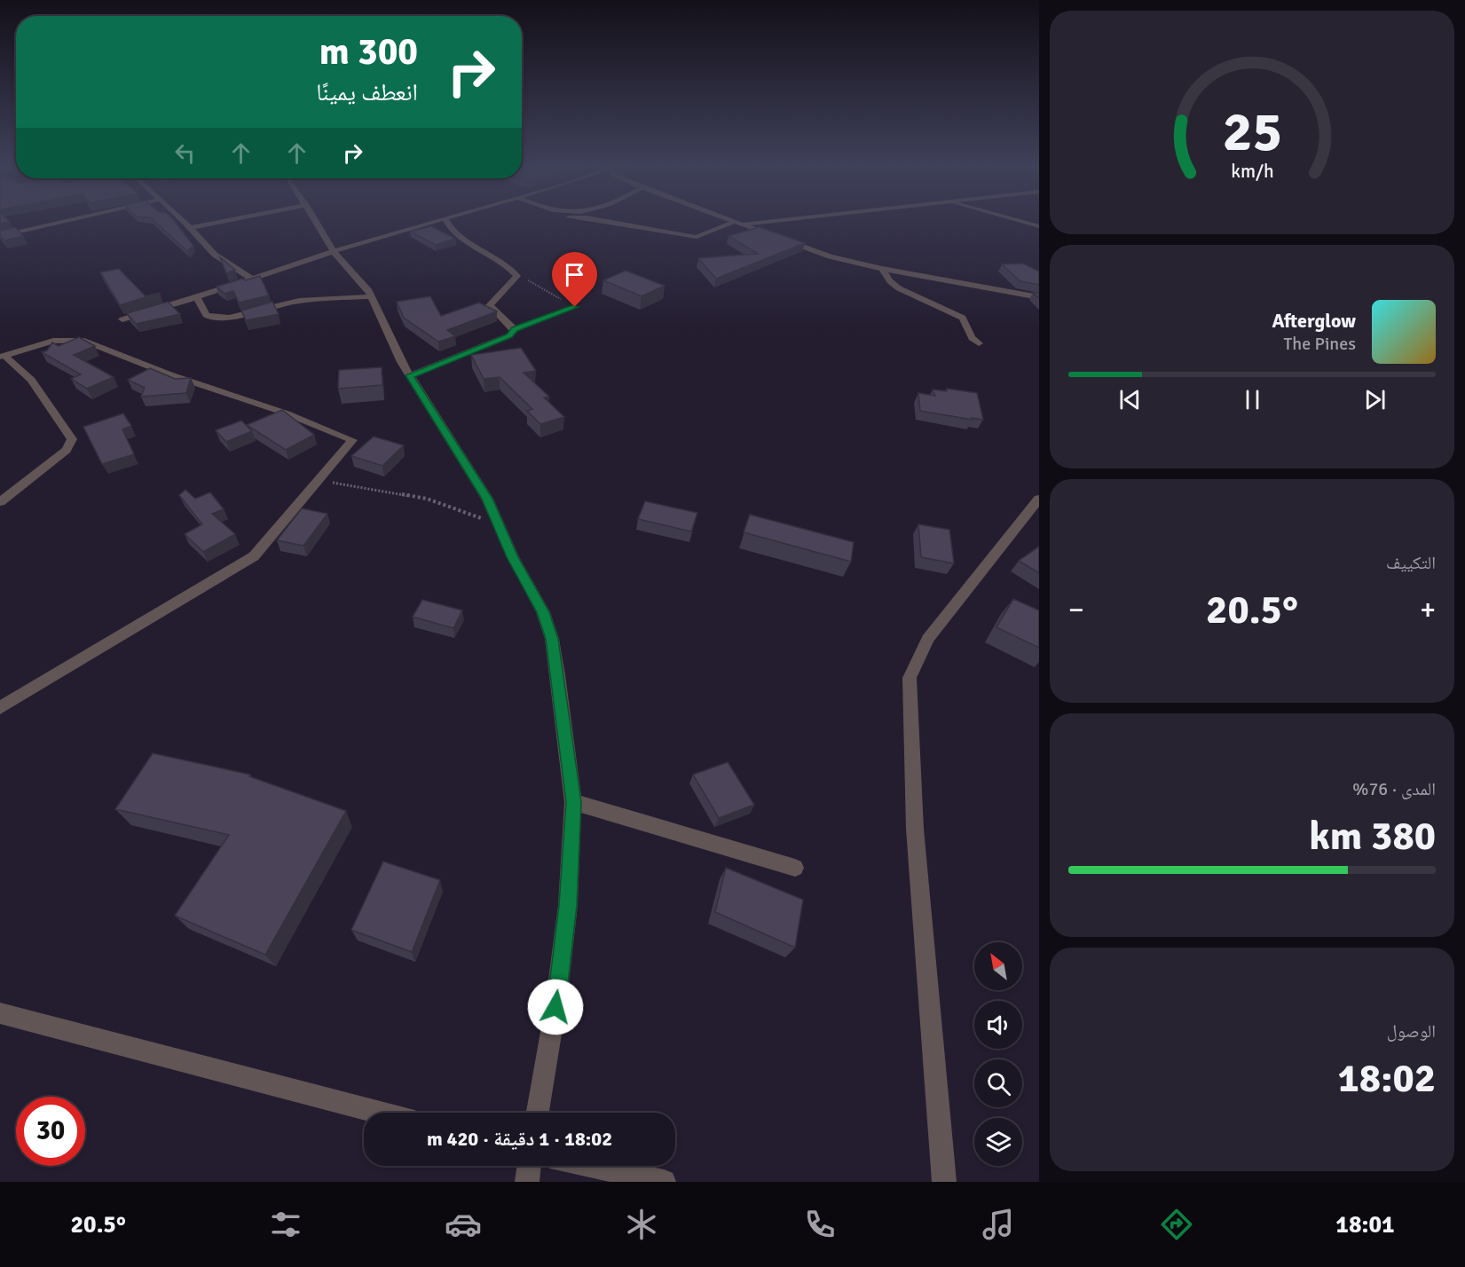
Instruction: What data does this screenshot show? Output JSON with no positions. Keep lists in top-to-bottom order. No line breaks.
{"north":"top left","page":{"turn":["300 m","انعطف يمينًا"],"song":["Afterglow","The Pines"],"tile":["التكييف",["المدى · 76%","380 km"],["الوصول","18:02"]],"heat":["−","20.5°","+"],"limit":"30","trip":"18:02 · 1 دقيقة · 420 m","tabs":["18:01","20.5°"],"gauge":["25","km/h"]}}
